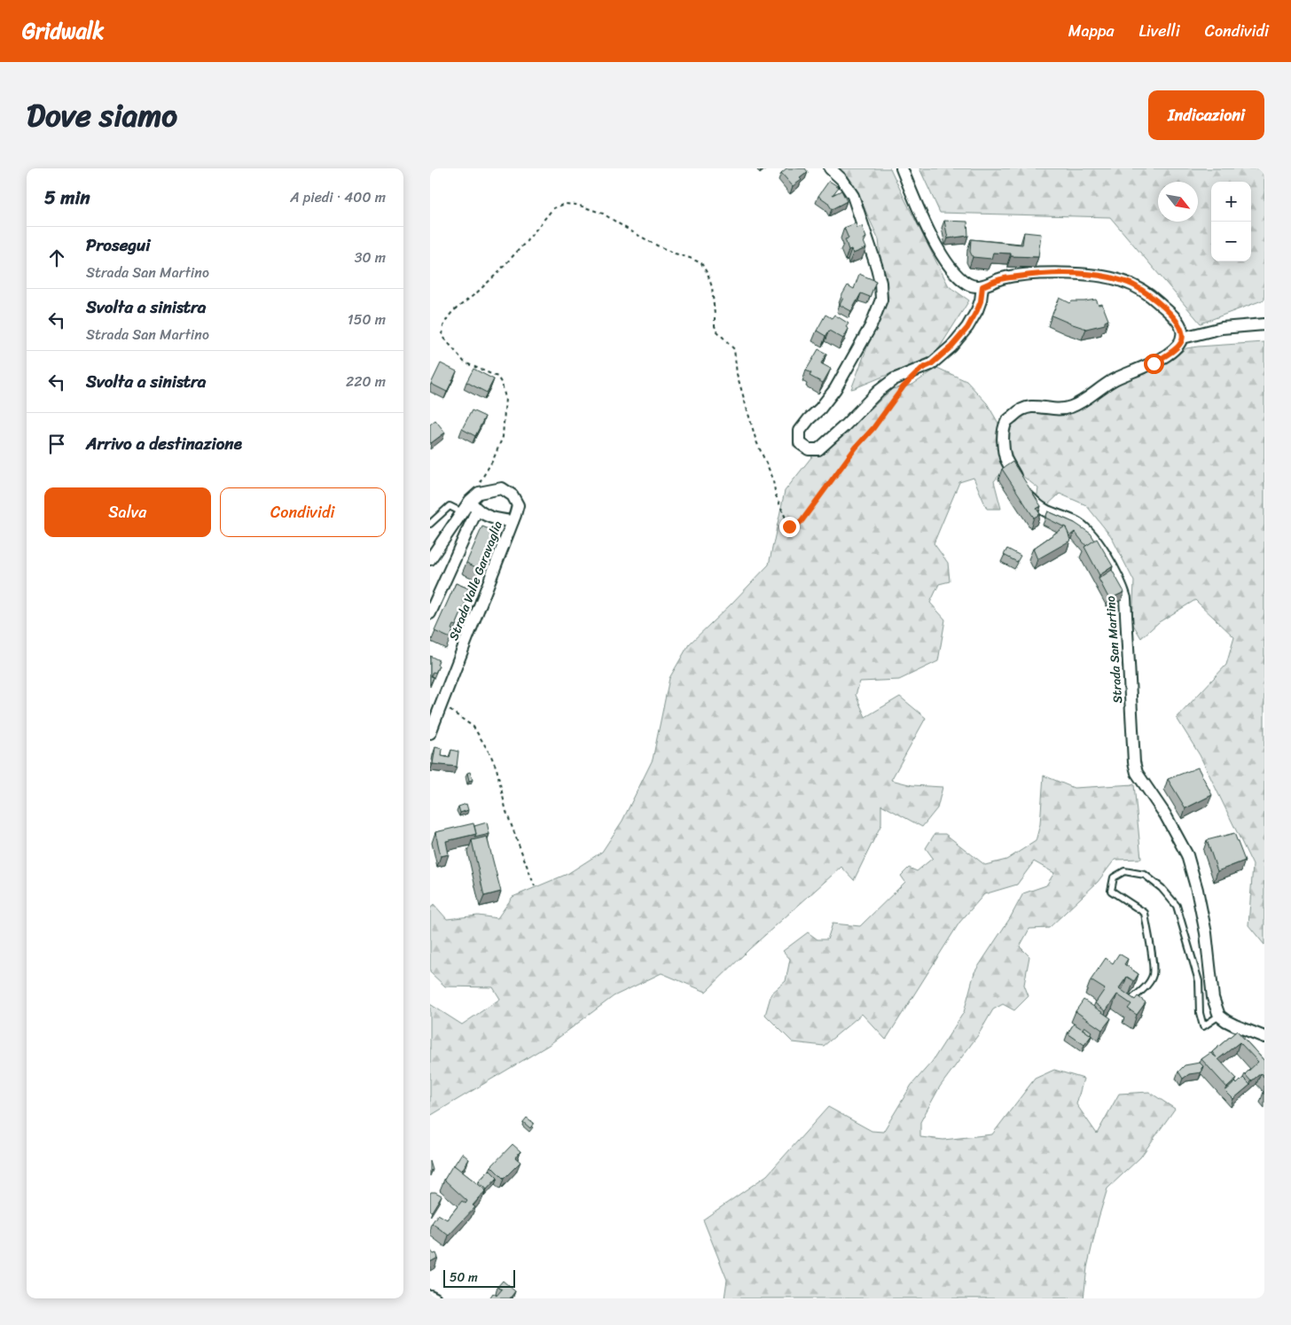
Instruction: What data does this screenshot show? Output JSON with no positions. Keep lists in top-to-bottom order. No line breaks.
{"streets":{"street":["Strada Valle Garavaglia","Strada San Martino"]},"scale_bar":"50 m","north":"bottom right","page":{"header":"Gridwalk","nav":["Mappa","Livelli","Condividi"],"title":"Dove siamo","buttons":["Indicazioni",["Salva","Condividi"]],"heading":["5 min","A piedi · 400 m"],"map_buttons":["+","−"],"list":[["Prosegui","Strada San Martino","30 m"],["Svolta a sinistra","Strada San Martino","150 m"],["Svolta a sinistra","220 m"],"Arrivo a destinazione"],"scale":"50 m"}}
